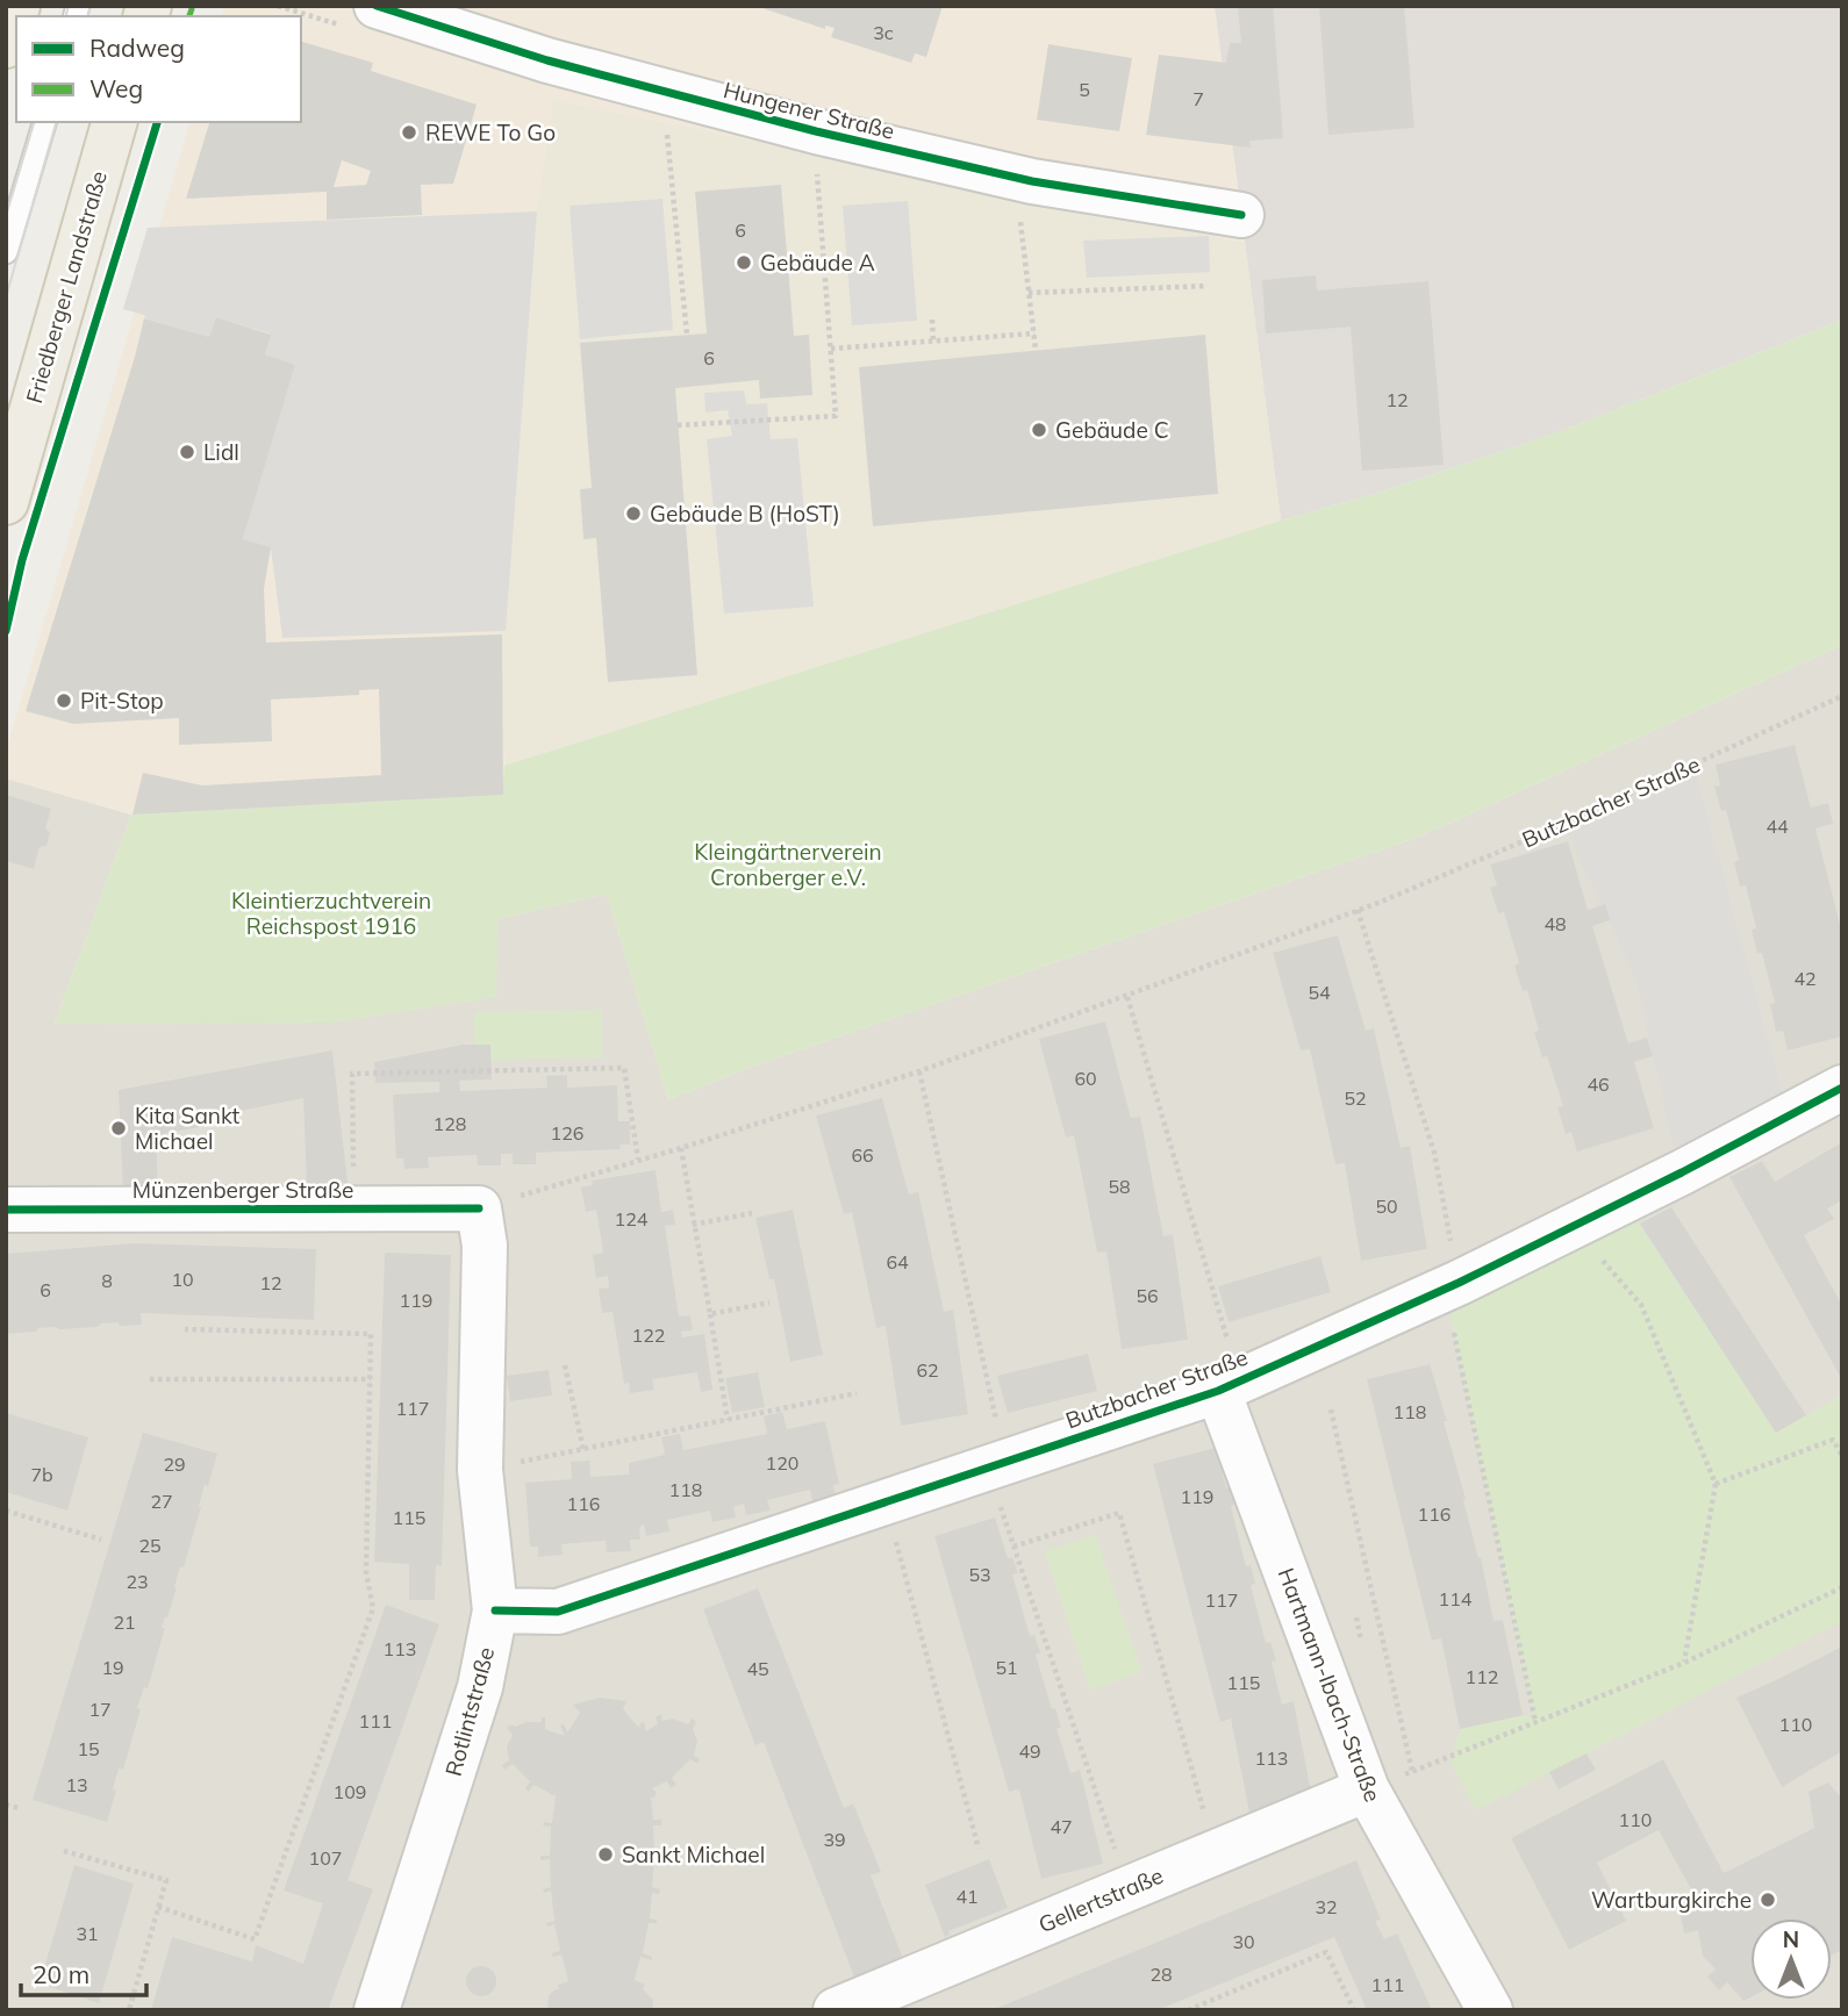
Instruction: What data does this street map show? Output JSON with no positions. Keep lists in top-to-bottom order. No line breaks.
{"streets":{"main road":["Friedberger Landstraße"],"street":["Hungener Straße","Butzbacher Straße","Münzenberger Straße","Hartmann-Ibach-Straße","Rotlintstraße","Gellertstraße"]},"crossings":[["Butzbacher Straße","Hartmann-Ibach-Straße"],["Butzbacher Straße","Rotlintstraße"],["Münzenberger Straße","Rotlintstraße"],["Hartmann-Ibach-Straße","Gellertstraße"]],"parks":["Kleingärtnerverein Cronberger e.V.","Kleintierzuchtverein Reichspost 1916"],"places":["REWE To Go","Gebäude A","Gebäude C","Lidl","Gebäude B (HoST)","Pit-Stop","Kita Sankt Michael","Sankt Michael","Wartburgkirche"],"house_numbers":["3c","5","7","6","6","12","44","48","42","54","60","46","52","128","126","66","58","50","124","64","10","8","12","6","56","119","122","62","117","118","120","29","7b","118","119","27","116","116","115","25","53","23","114","117","21","113","19","51","45","112","115","17","111","110","15","49","113","13","109","110","47","39","107","41","32","31","30","28","111"],"legend":["Radweg","Weg"],"scale_bar":"20 m","north":"top"}
